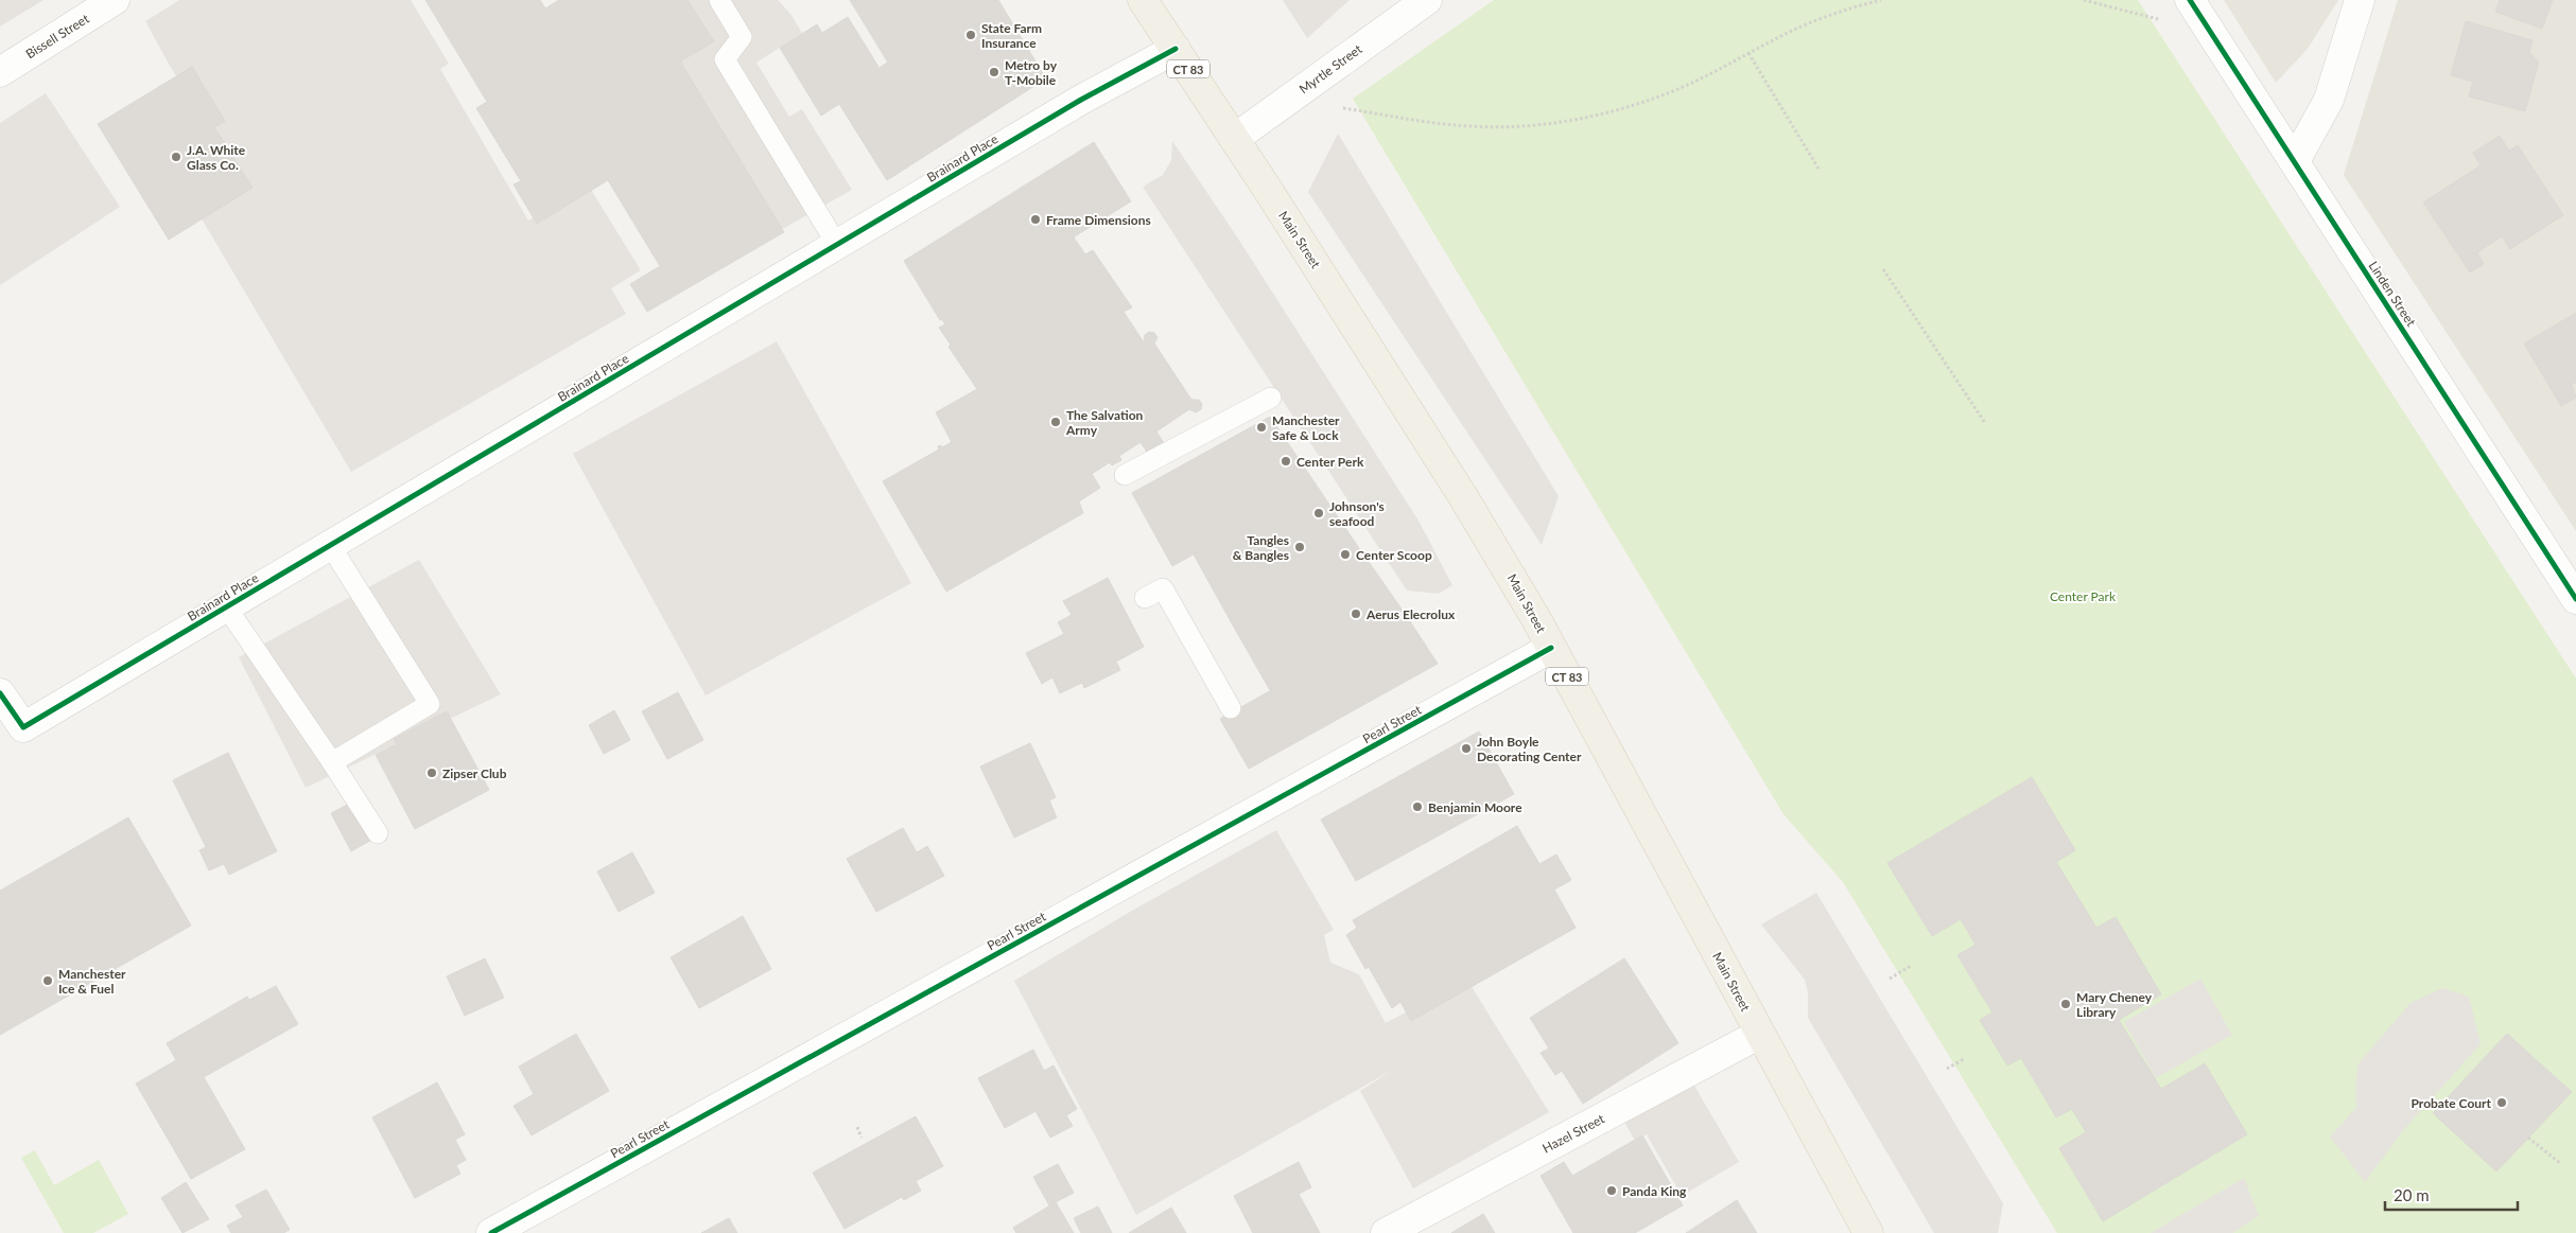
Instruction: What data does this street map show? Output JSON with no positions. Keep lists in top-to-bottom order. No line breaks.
{"streets":{"main road":["CT 83","Main Street"],"street":["Bissell Street","Myrtle Street","Brainard Place","Linden Street","Pearl Street","Hazel Street"]},"crossings":[["Myrtle Street","Main Street"],["Brainard Place","Main Street"],["Main Street","Pearl Street"],["Main Street","Hazel Street"]],"parks":["Center Park"],"places":["State Farm Insurance","Metro by T-Mobile","J.A. White Glass Co.","Frame Dimensions","The Salvation Army","Manchester Safe & Lock","Center Perk","Johnson's seafood","Tangles & Bangles","Center Scoop","Aerus Elecrolux","John Boyle Decorating Center","Zipser Club","Benjamin Moore","Manchester Ice & Fuel","Mary Cheney Library","Probate Court","Panda King"],"scale_bar":"20 m"}
